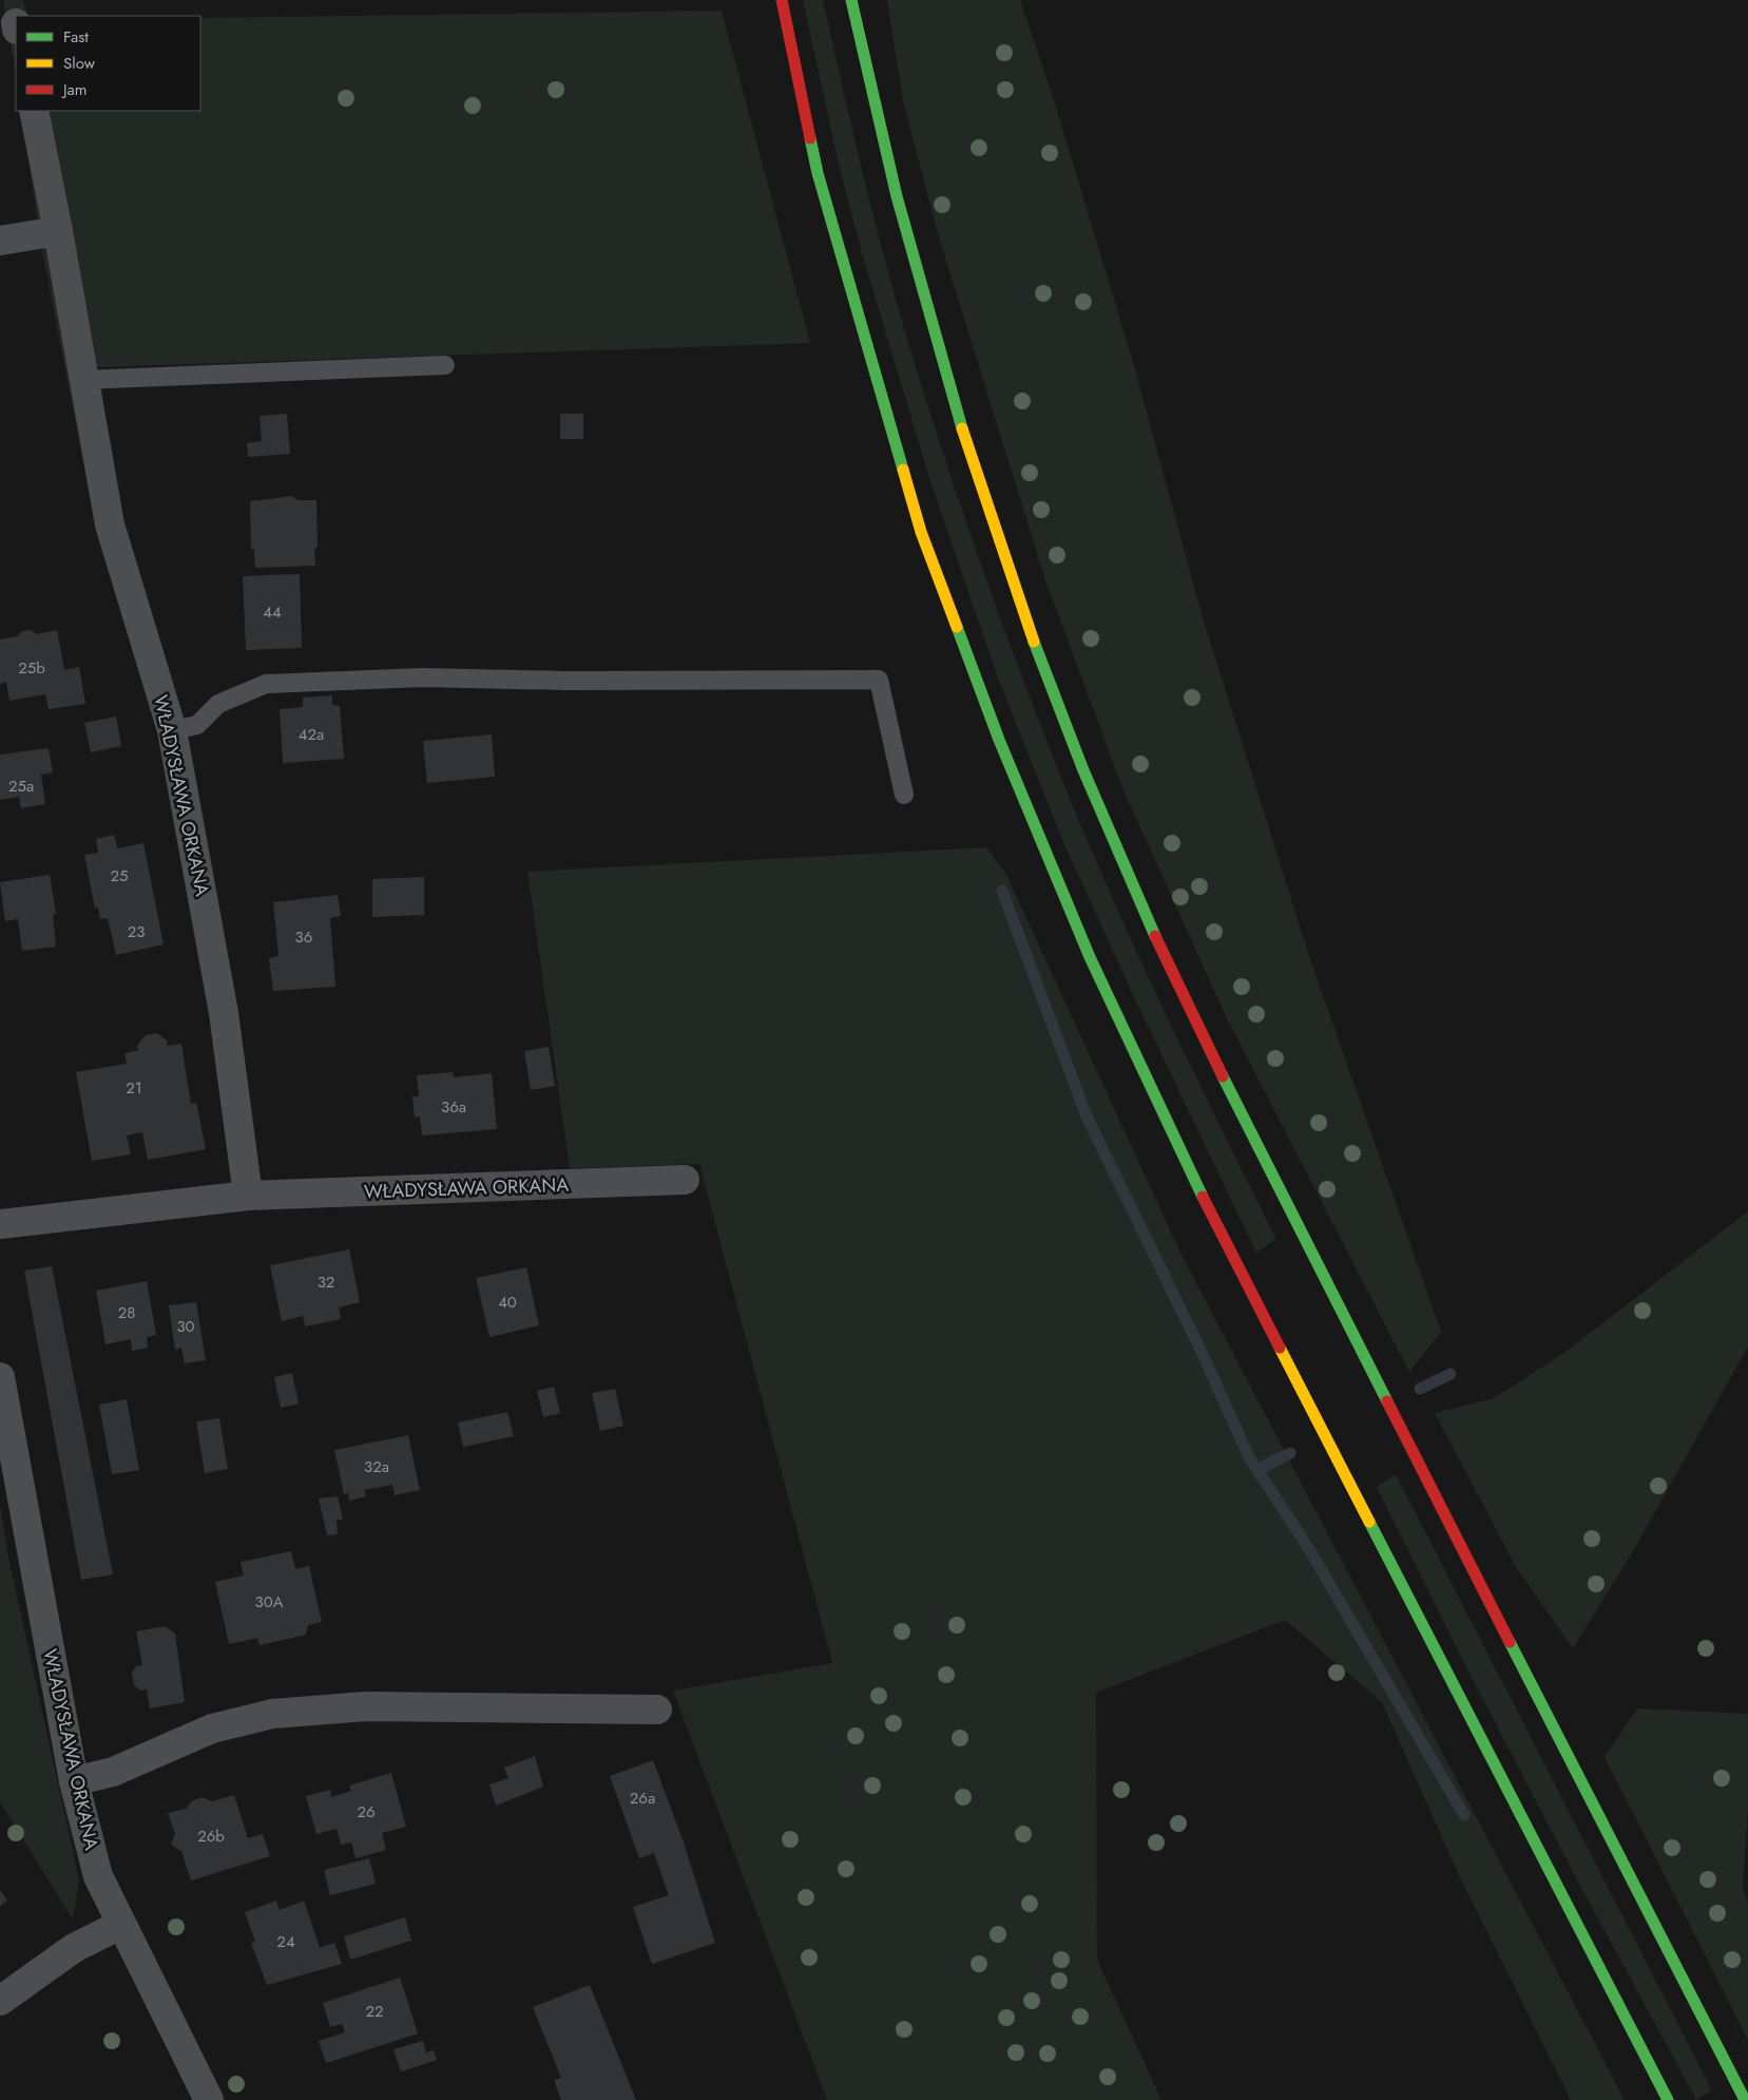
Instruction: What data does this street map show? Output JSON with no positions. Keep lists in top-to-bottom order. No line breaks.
{"streets":{"street":["WŁADYSŁAWA ORKANA"]},"house_numbers":["44","25b","42a","25a","25","23","36","21","36a","32","40","28","30","32a","30A","26a","26","26b","24","22"],"legend":["Fast","Slow","Jam"]}
